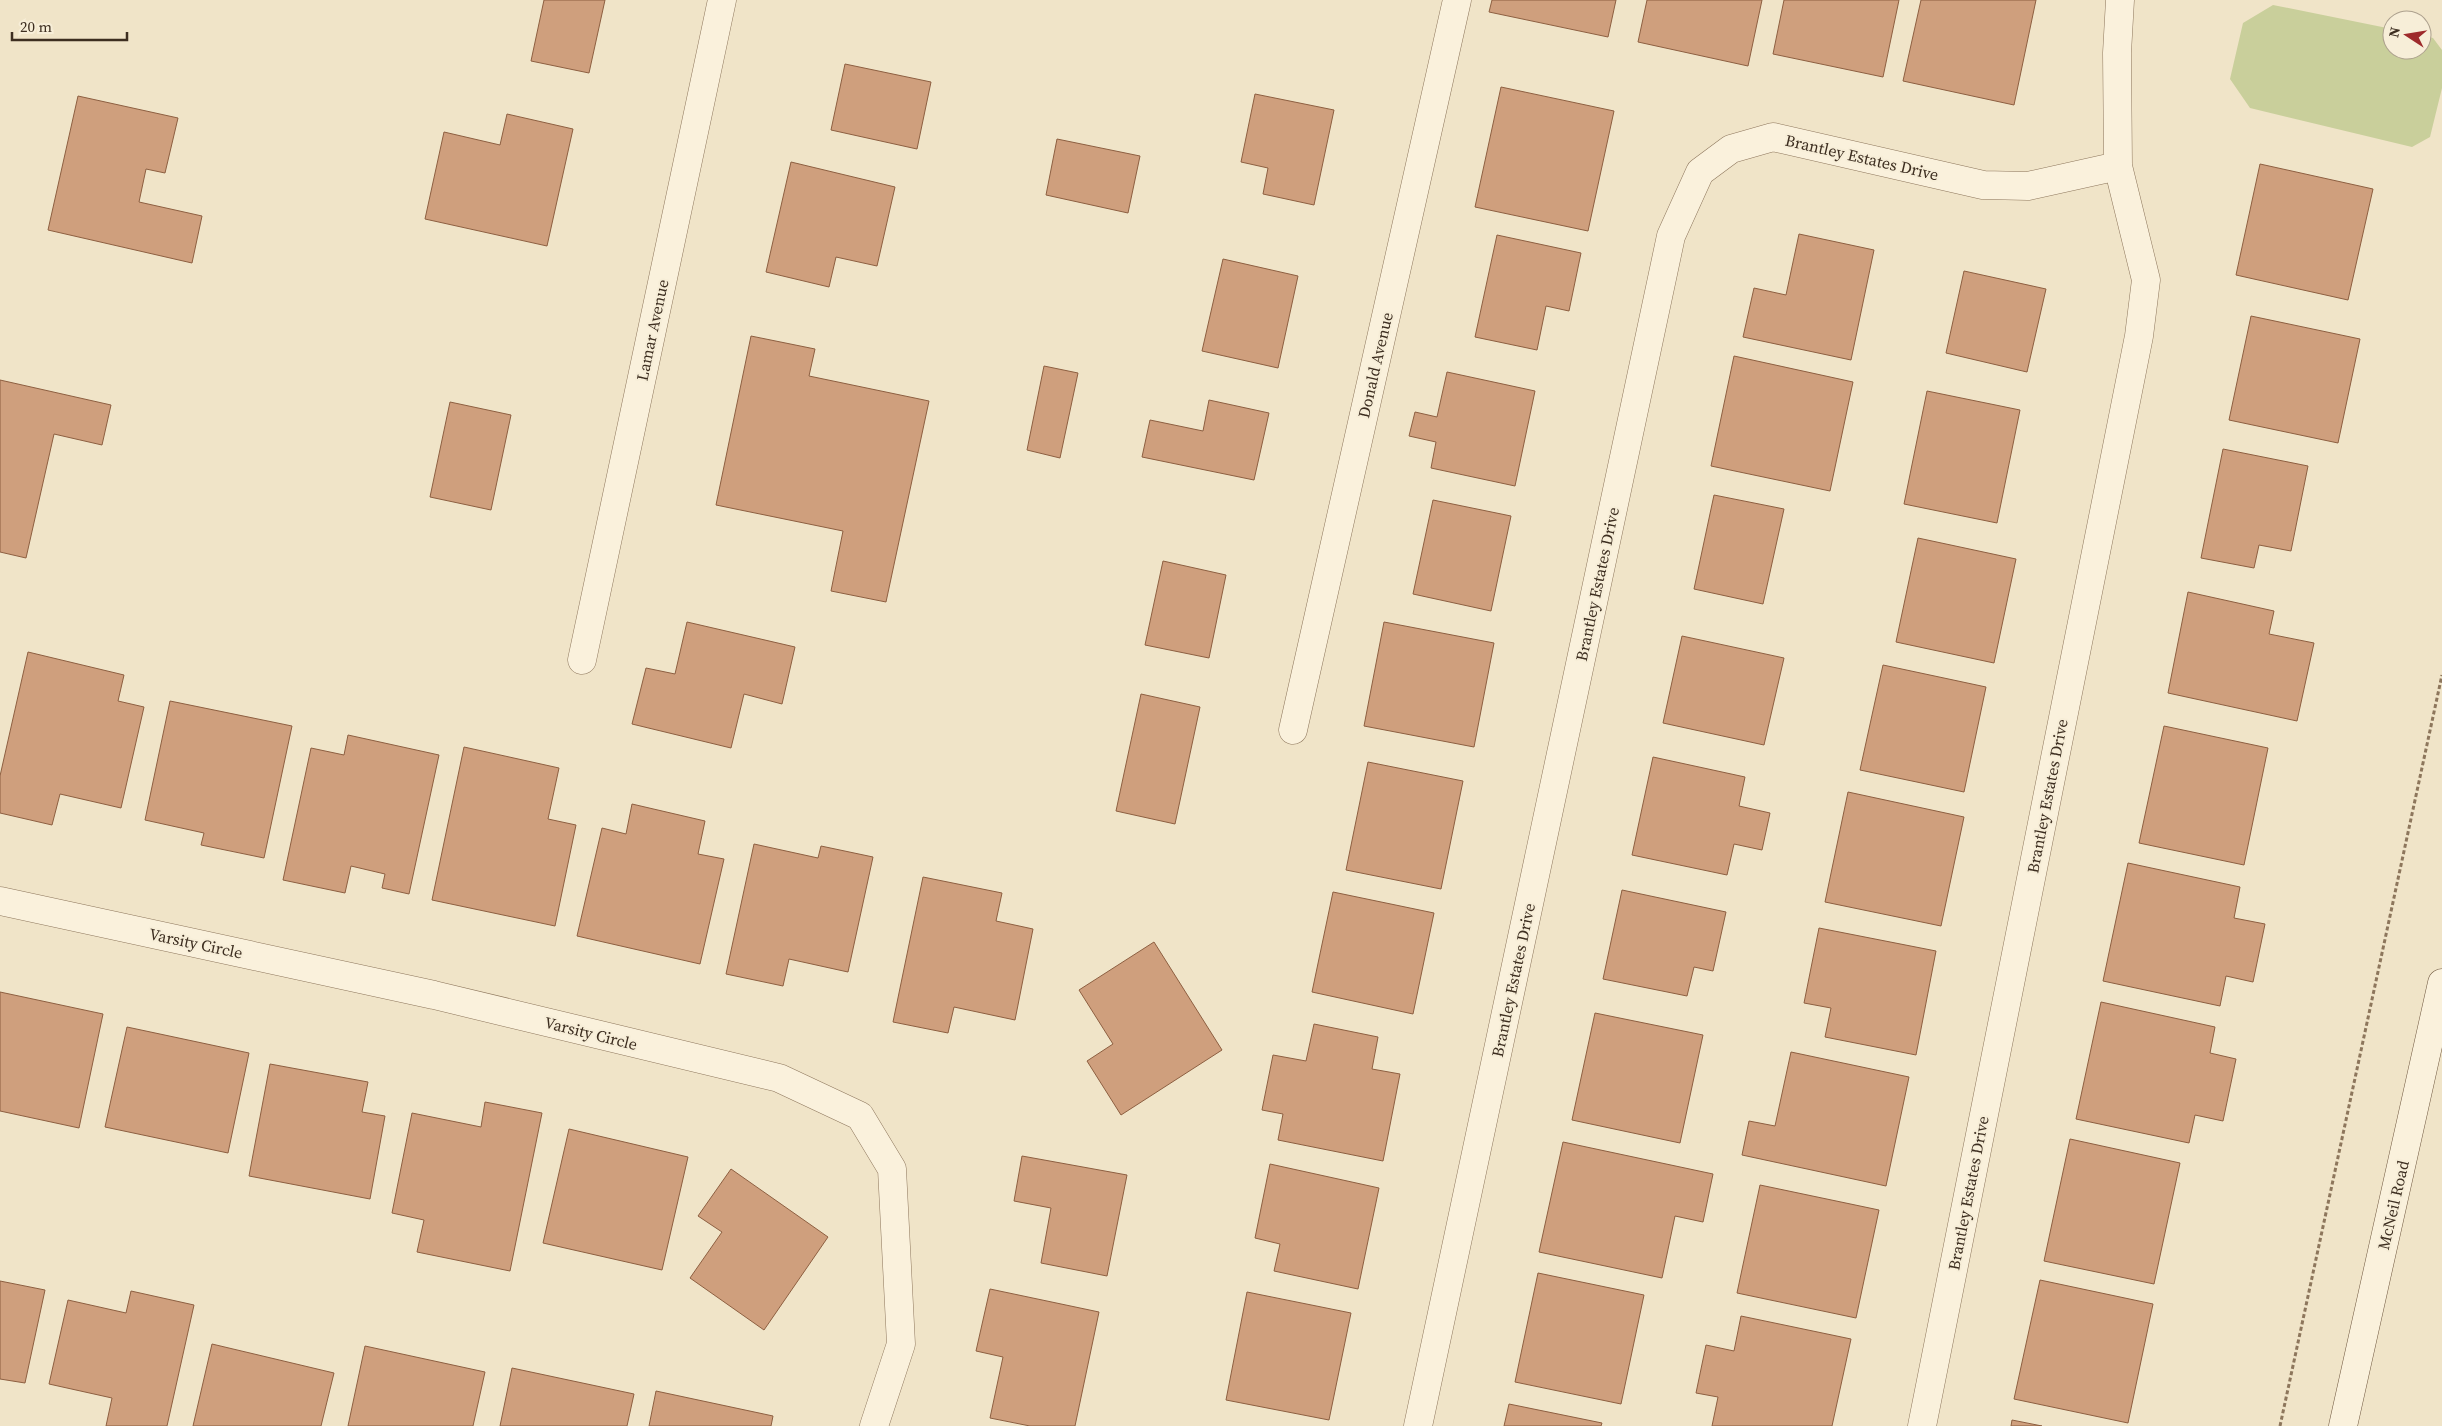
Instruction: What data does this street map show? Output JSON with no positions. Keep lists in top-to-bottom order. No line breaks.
{"streets":{"street":["Brantley Estates Drive","Lamar Avenue","Donald Avenue","Varsity Circle","McNeil Road"]},"scale_bar":"20 m","north":"left"}
